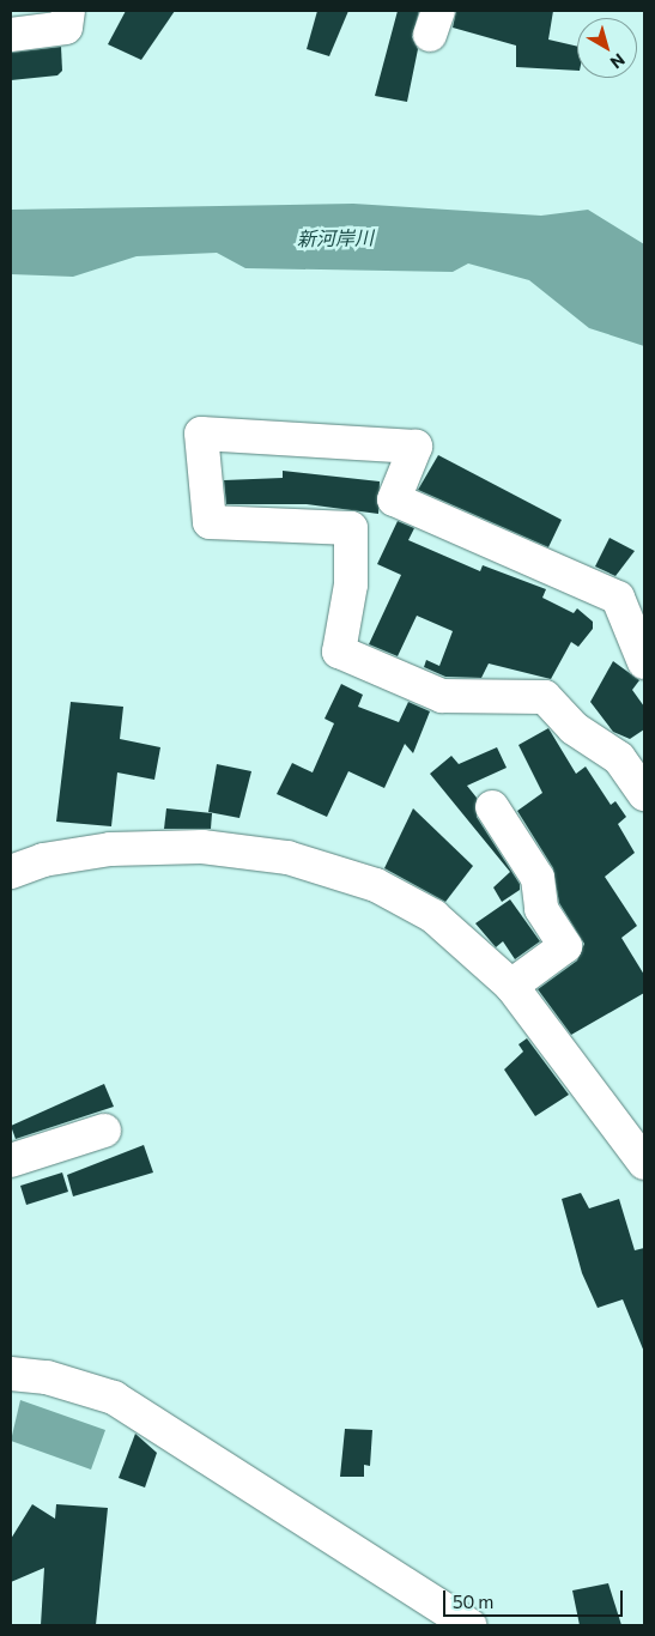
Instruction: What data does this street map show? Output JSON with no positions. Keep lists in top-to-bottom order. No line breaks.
{"water":["新河岸川"],"scale_bar":"50 m","north":"bottom right"}
